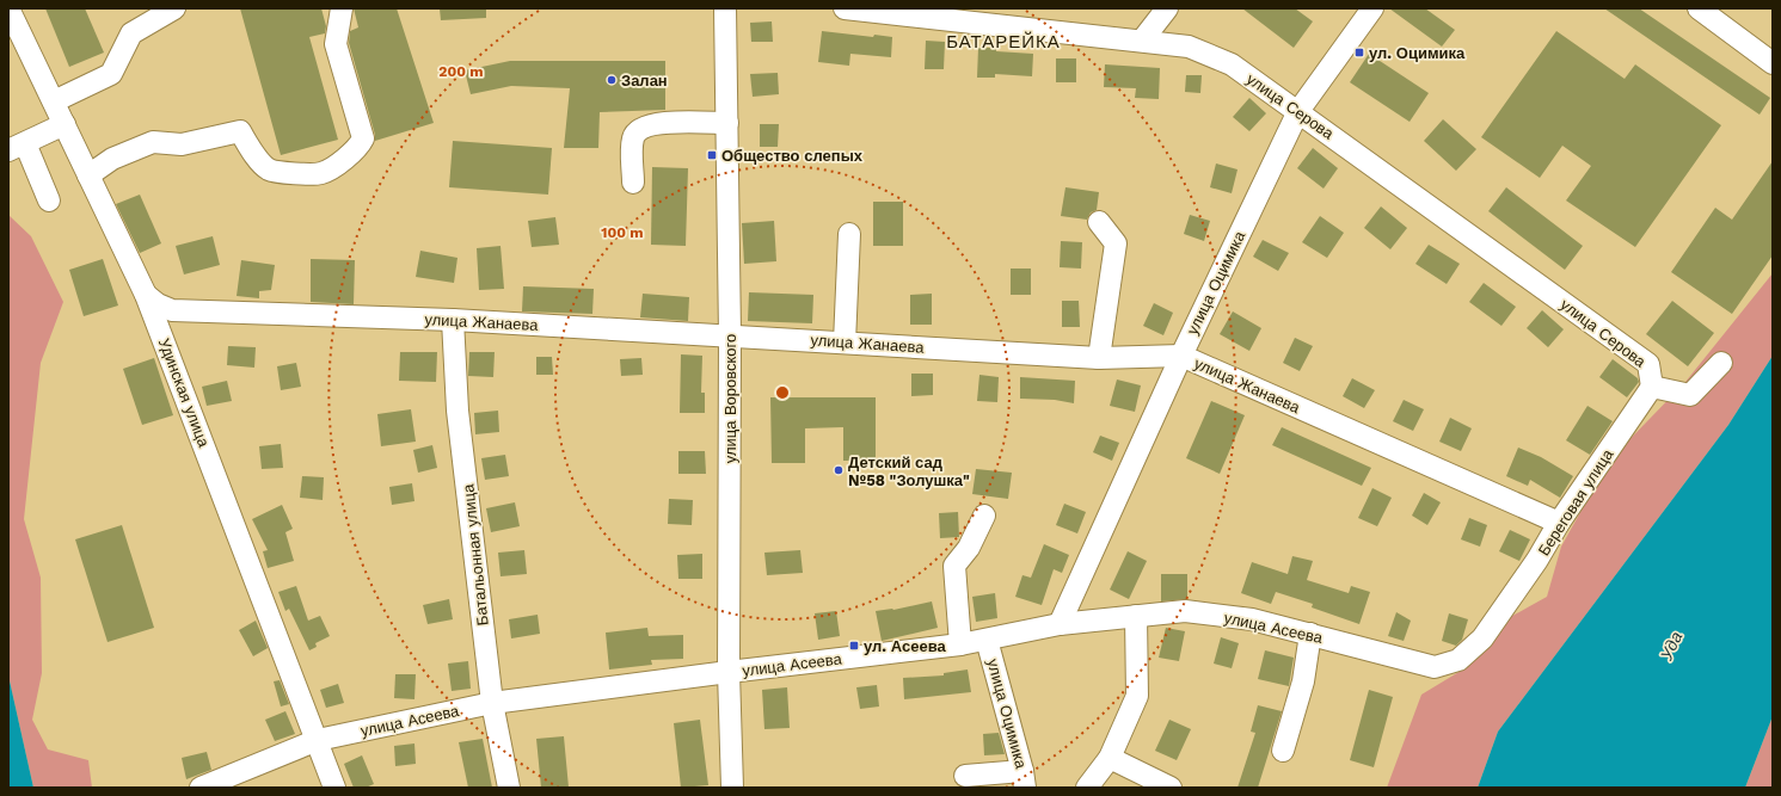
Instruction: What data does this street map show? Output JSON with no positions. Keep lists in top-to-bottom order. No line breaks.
{"streets":{"street":["улица Серова","улица Оцимика","улица Жанаева","Удинская улица","улица Воровского","Береговая улица","Батальонная улица","улица Асеева"]},"crossings":[["улица Серова","улица Оцимика"],["улица Серова","Береговая улица"],["улица Оцимика","улица Жанаева"],["улица Оцимика","улица Асеева"],["улица Жанаева","Удинская улица"],["улица Жанаева","улица Воровского"],["улица Жанаева","Береговая улица"],["улица Жанаева","Батальонная улица"],["Удинская улица","улица Асеева"],["улица Воровского","улица Асеева"],["Береговая улица","улица Асеева"],["Батальонная улица","улица Асеева"]],"districts":["БАТАРЕЙКА"],"water":["Уда"],"places":{"transit":["ул. Оцимика","Общество слепых","ул. Асеева"],"other":["Залан","Детский сад №58 \"Золушка\""]},"rings":["200 m","100 m"]}
